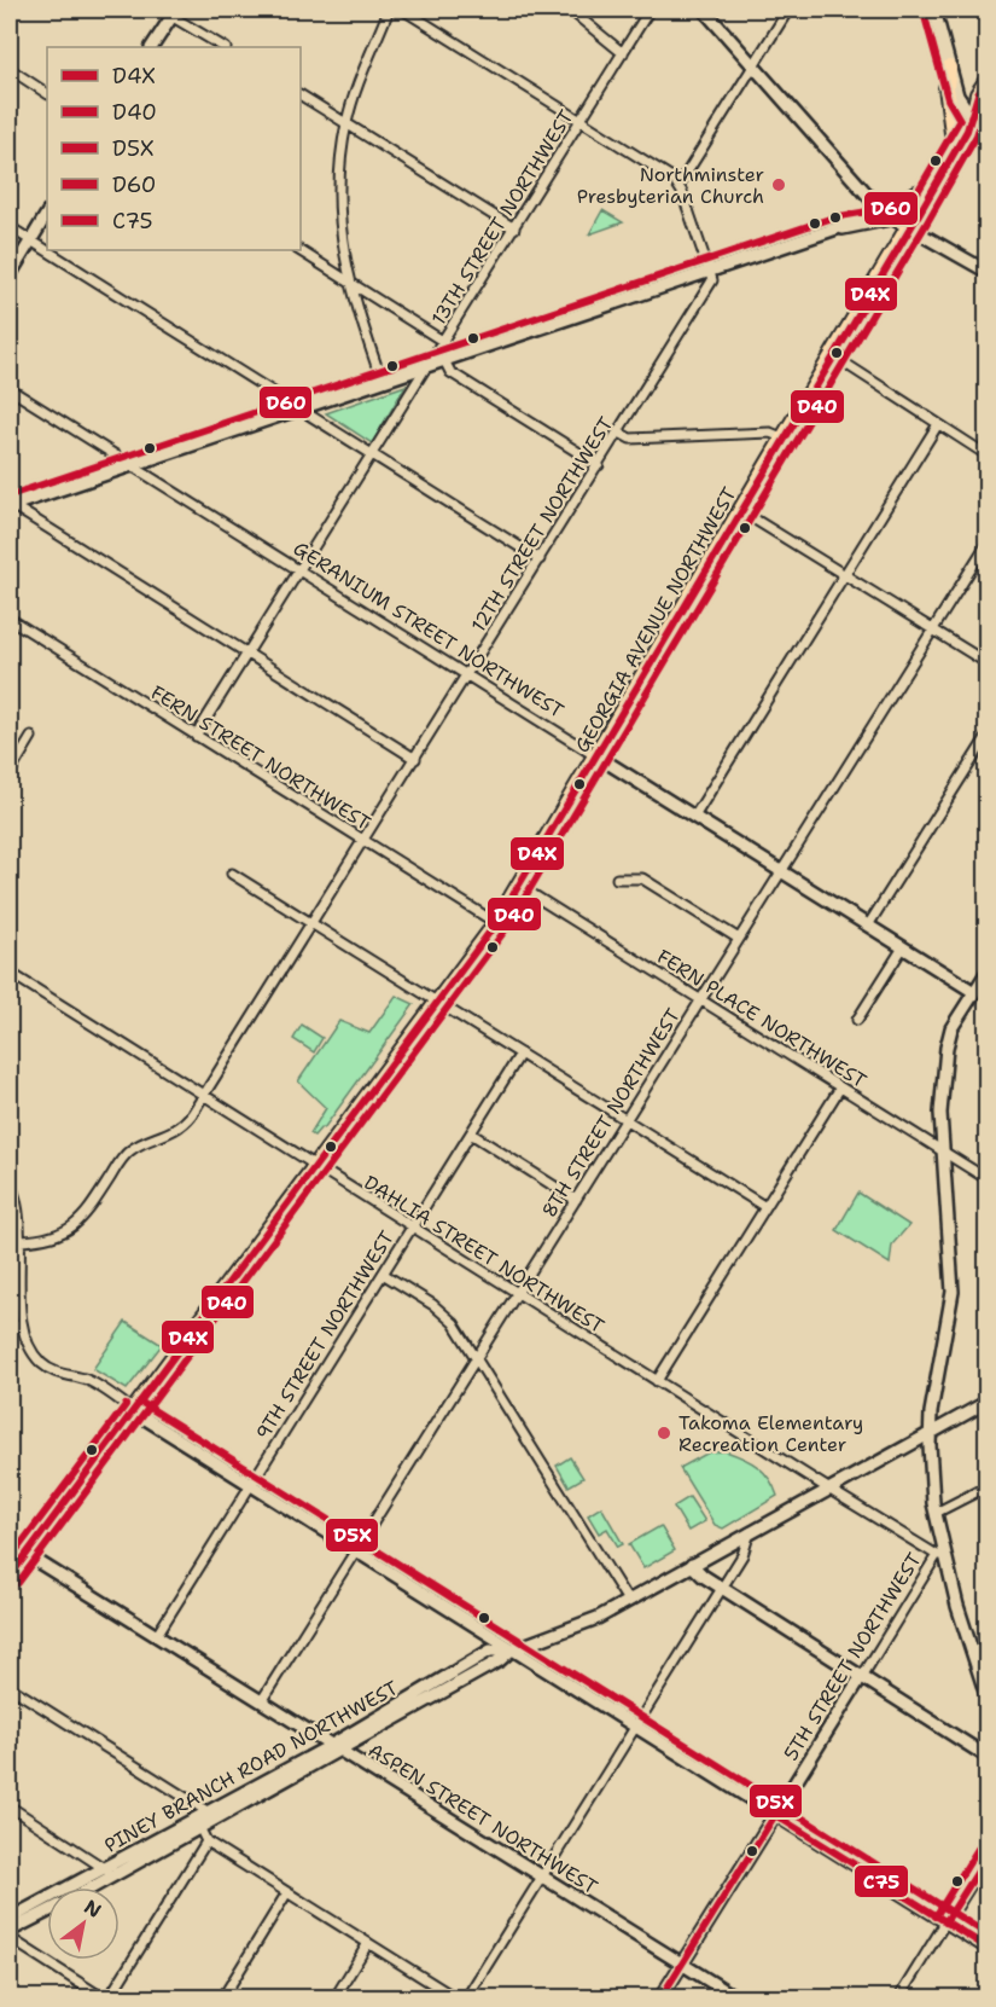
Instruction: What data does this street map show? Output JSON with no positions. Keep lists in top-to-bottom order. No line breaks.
{"streets":{"highway":["GEORGIA AVENUE NORTHWEST"],"street":["13TH STREET NORTHWEST","12TH STREET NORTHWEST","GERANIUM STREET NORTHWEST","FERN STREET NORTHWEST","FERN PLACE NORTHWEST","8TH STREET NORTHWEST","DAHLIA STREET NORTHWEST","9TH STREET NORTHWEST","5TH STREET NORTHWEST","PINEY BRANCH ROAD NORTHWEST","ASPEN STREET NORTHWEST"]},"crossings":[["13TH STREET NORTHWEST","GERANIUM STREET NORTHWEST"],["13TH STREET NORTHWEST","FERN STREET NORTHWEST"],["12TH STREET NORTHWEST","GERANIUM STREET NORTHWEST"],["12TH STREET NORTHWEST","FERN STREET NORTHWEST"],["12TH STREET NORTHWEST","DAHLIA STREET NORTHWEST"],["GEORGIA AVENUE NORTHWEST","GERANIUM STREET NORTHWEST"],["GEORGIA AVENUE NORTHWEST","FERN STREET NORTHWEST"],["GEORGIA AVENUE NORTHWEST","FERN PLACE NORTHWEST"],["GEORGIA AVENUE NORTHWEST","DAHLIA STREET NORTHWEST"],["GEORGIA AVENUE NORTHWEST","ASPEN STREET NORTHWEST"],["GERANIUM STREET NORTHWEST","8TH STREET NORTHWEST"],["FERN PLACE NORTHWEST","8TH STREET NORTHWEST"],["8TH STREET NORTHWEST","DAHLIA STREET NORTHWEST"],["8TH STREET NORTHWEST","ASPEN STREET NORTHWEST"],["DAHLIA STREET NORTHWEST","9TH STREET NORTHWEST"],["DAHLIA STREET NORTHWEST","5TH STREET NORTHWEST"],["DAHLIA STREET NORTHWEST","PINEY BRANCH ROAD NORTHWEST"],["9TH STREET NORTHWEST","ASPEN STREET NORTHWEST"],["5TH STREET NORTHWEST","ASPEN STREET NORTHWEST"],["PINEY BRANCH ROAD NORTHWEST","ASPEN STREET NORTHWEST"]],"places":["Northminster Presbyterian Church","Takoma Elementary Recreation Center"],"lines":["transit line D60","transit line D4X","transit line D40","transit line D5X","transit line C75"],"legend":["D4X","D40","D5X","D60","C75"],"north":"top right"}
